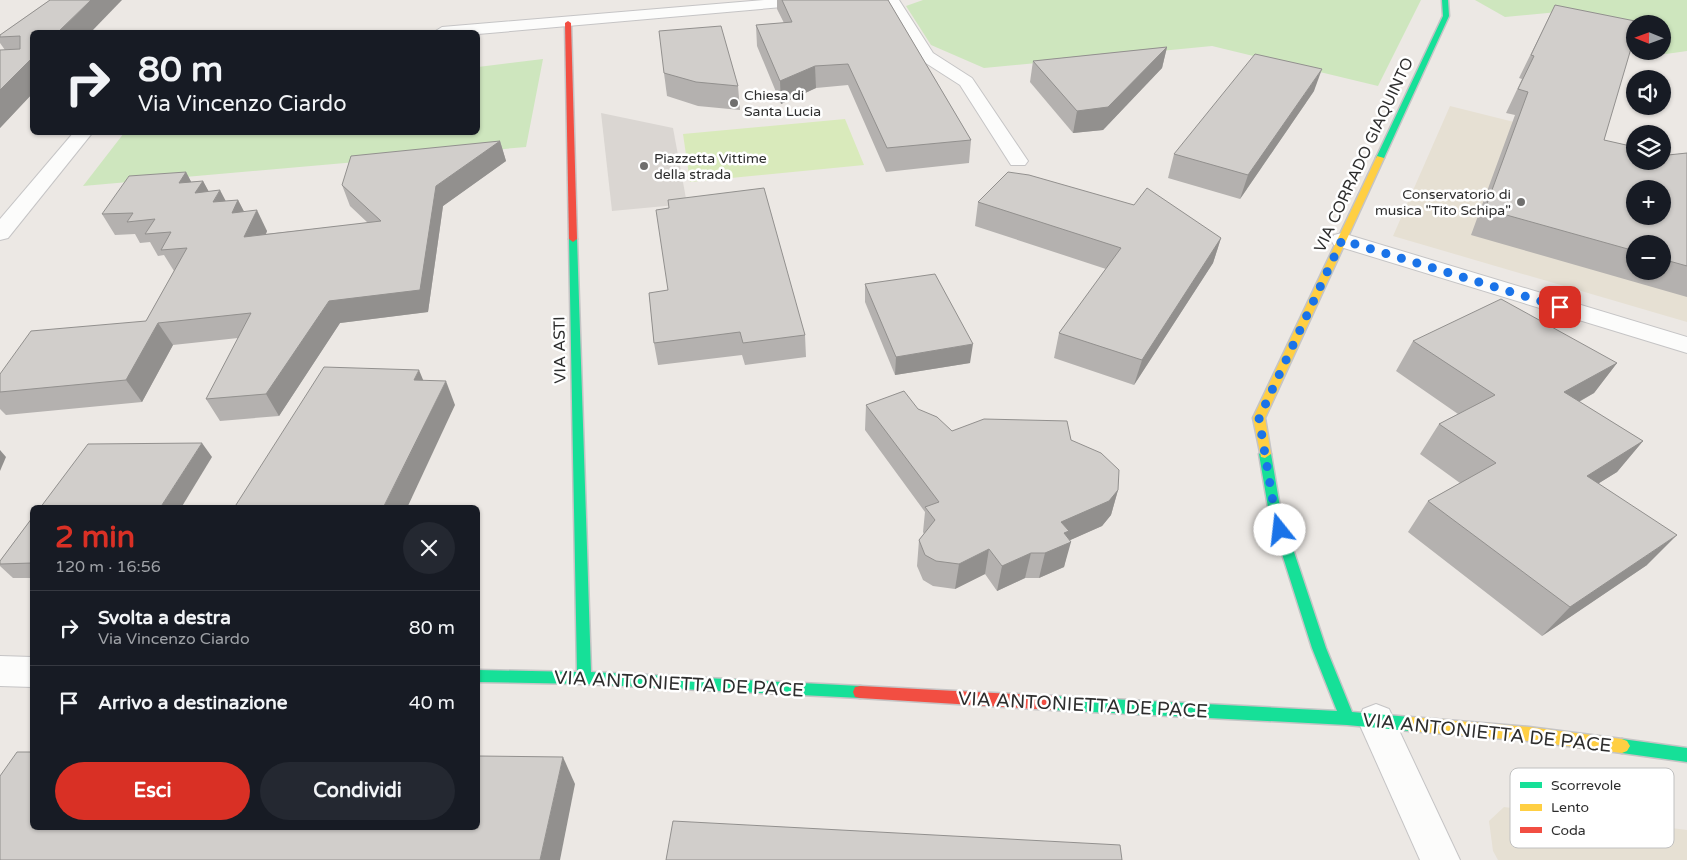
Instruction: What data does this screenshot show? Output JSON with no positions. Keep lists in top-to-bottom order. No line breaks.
{"streets":{"street":["VIA CORRADO GIAQUINTO","VIA ASTI","VIA ANTONIETTA DE PACE"]},"crossings":[["VIA CORRADO GIAQUINTO","VIA ANTONIETTA DE PACE"],["VIA ASTI","VIA ANTONIETTA DE PACE"]],"places":["Chiesa di Santa Lucia","Piazzetta Vittime della strada","Conservatorio di musica \"Tito Schipa\""],"legend":["Scorrevole","Lento","Coda"],"north":"left","page":{"map_buttons":["+","−"],"turn":["80 m","Via Vincenzo Ciardo"],"heading":["2 min","120 m · 16:56"],"list":[{"name":"Svolta a destra","note":"Via Vincenzo Ciardo","value":"80 m"},{"name":"Arrivo a destinazione","value":"40 m"}],"buttons":["Esci","Condividi"]}}
